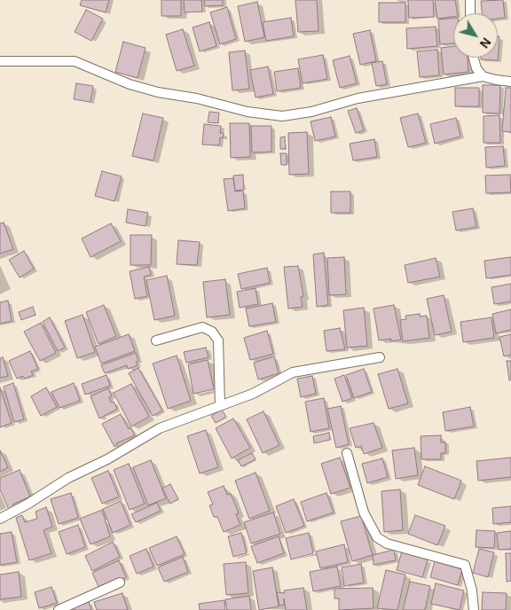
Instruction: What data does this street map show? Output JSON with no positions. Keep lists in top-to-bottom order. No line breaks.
{"north":"bottom right"}
